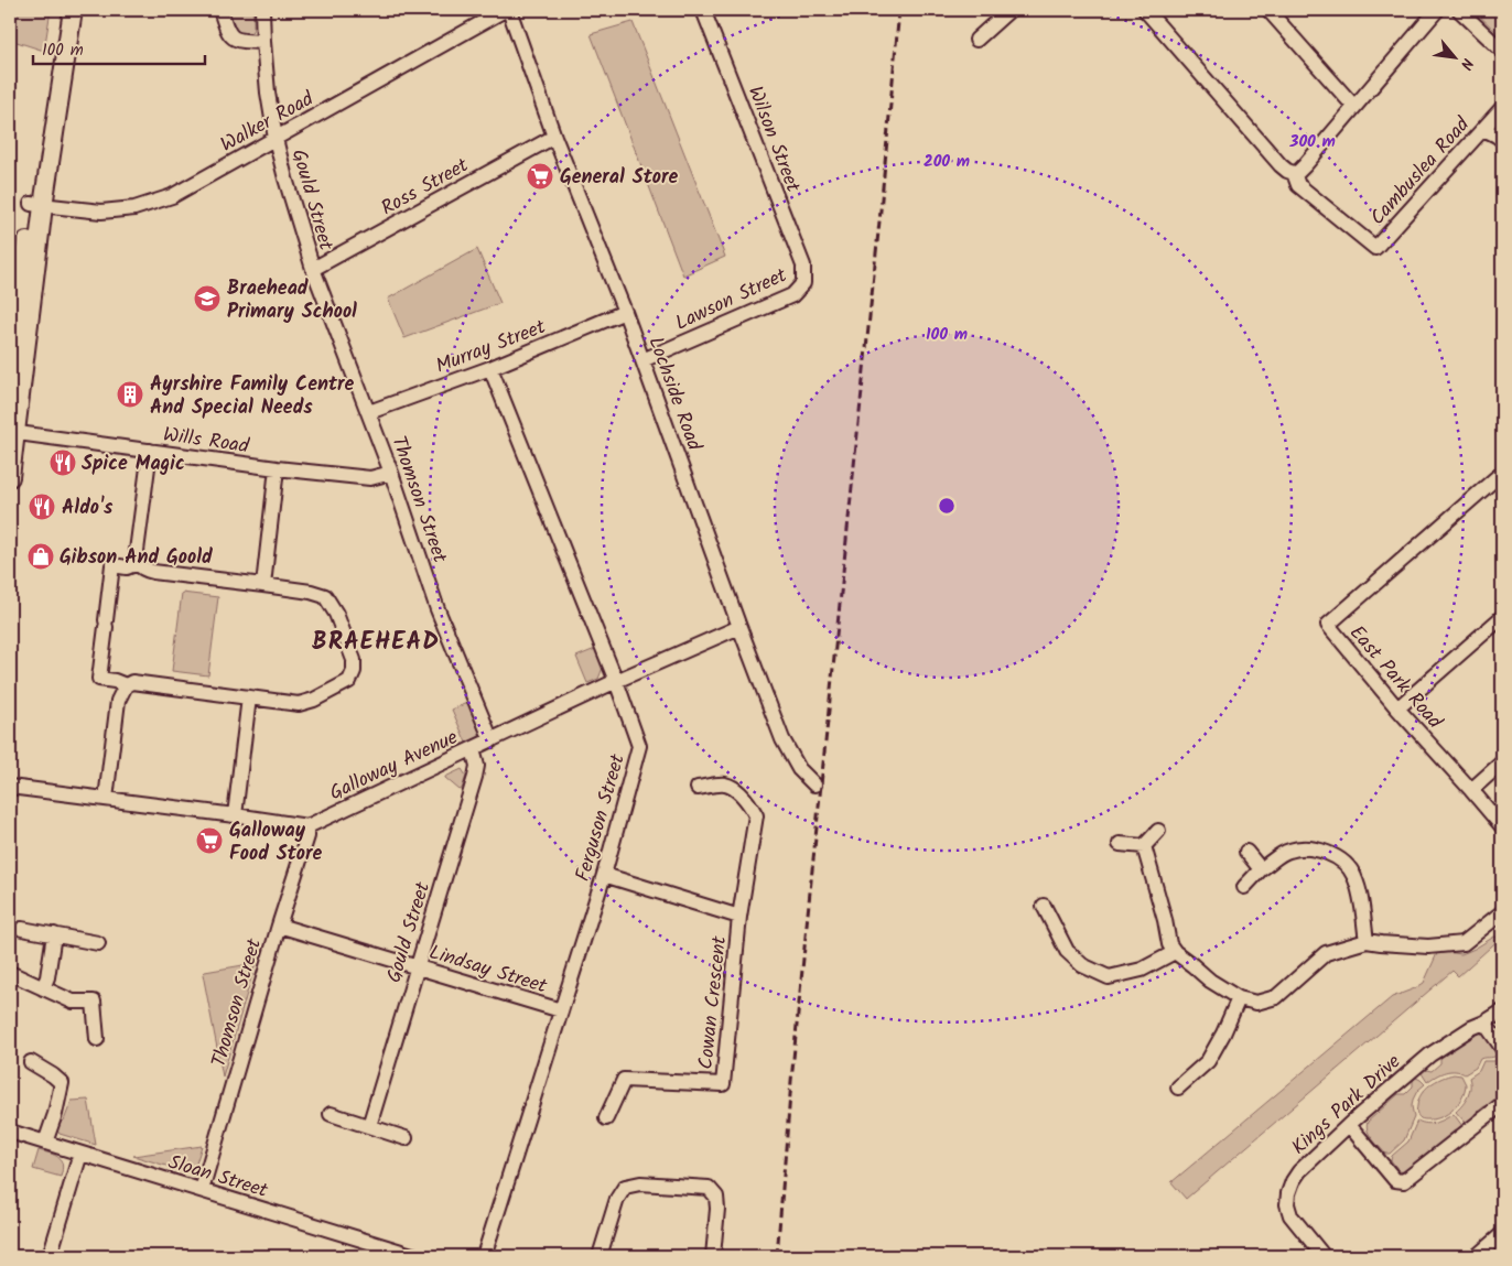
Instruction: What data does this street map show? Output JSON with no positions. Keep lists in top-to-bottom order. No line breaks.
{"streets":{"street":["Walker Road","Wilson Street","Cambuslea Road","Ross Street","Gould Street","Lawson Street","Murray Street","Lochside Road","Wills Road","Thomson Street","East Park Road","Galloway Avenue","Ferguson Street","Lindsay Street","Cowan Crescent","Kings Park Drive","Sloan Street"]},"crossings":[["Walker Road","Gould Street"],["Walker Road","Lochside Road"],["Wilson Street","Lawson Street"],["Ross Street","Gould Street"],["Ross Street","Lochside Road"],["Ross Street","Thomson Street"],["Gould Street","Thomson Street"],["Gould Street","Galloway Avenue"],["Gould Street","Lindsay Street"],["Lawson Street","Lochside Road"],["Murray Street","Lochside Road"],["Murray Street","Thomson Street"],["Murray Street","Ferguson Street"],["Lochside Road","Galloway Avenue"],["Wills Road","Thomson Street"],["Thomson Street","Galloway Avenue"],["Thomson Street","Lindsay Street"],["Thomson Street","Sloan Street"],["Galloway Avenue","Ferguson Street"],["Ferguson Street","Lindsay Street"],["Ferguson Street","Cowan Crescent"]],"districts":["BRAEHEAD"],"places":{"supermarket":["General Store","Galloway Food Store"],"school or university":["Braehead Primary School"],"building":["Ayrshire Family Centre And Special Needs"],"restaurant":["Spice Magic","Aldo's"],"shop":["Gibson And Goold"]},"scale_bar":"100 m","north":"bottom right","rings":["300 m","200 m","100 m"]}
